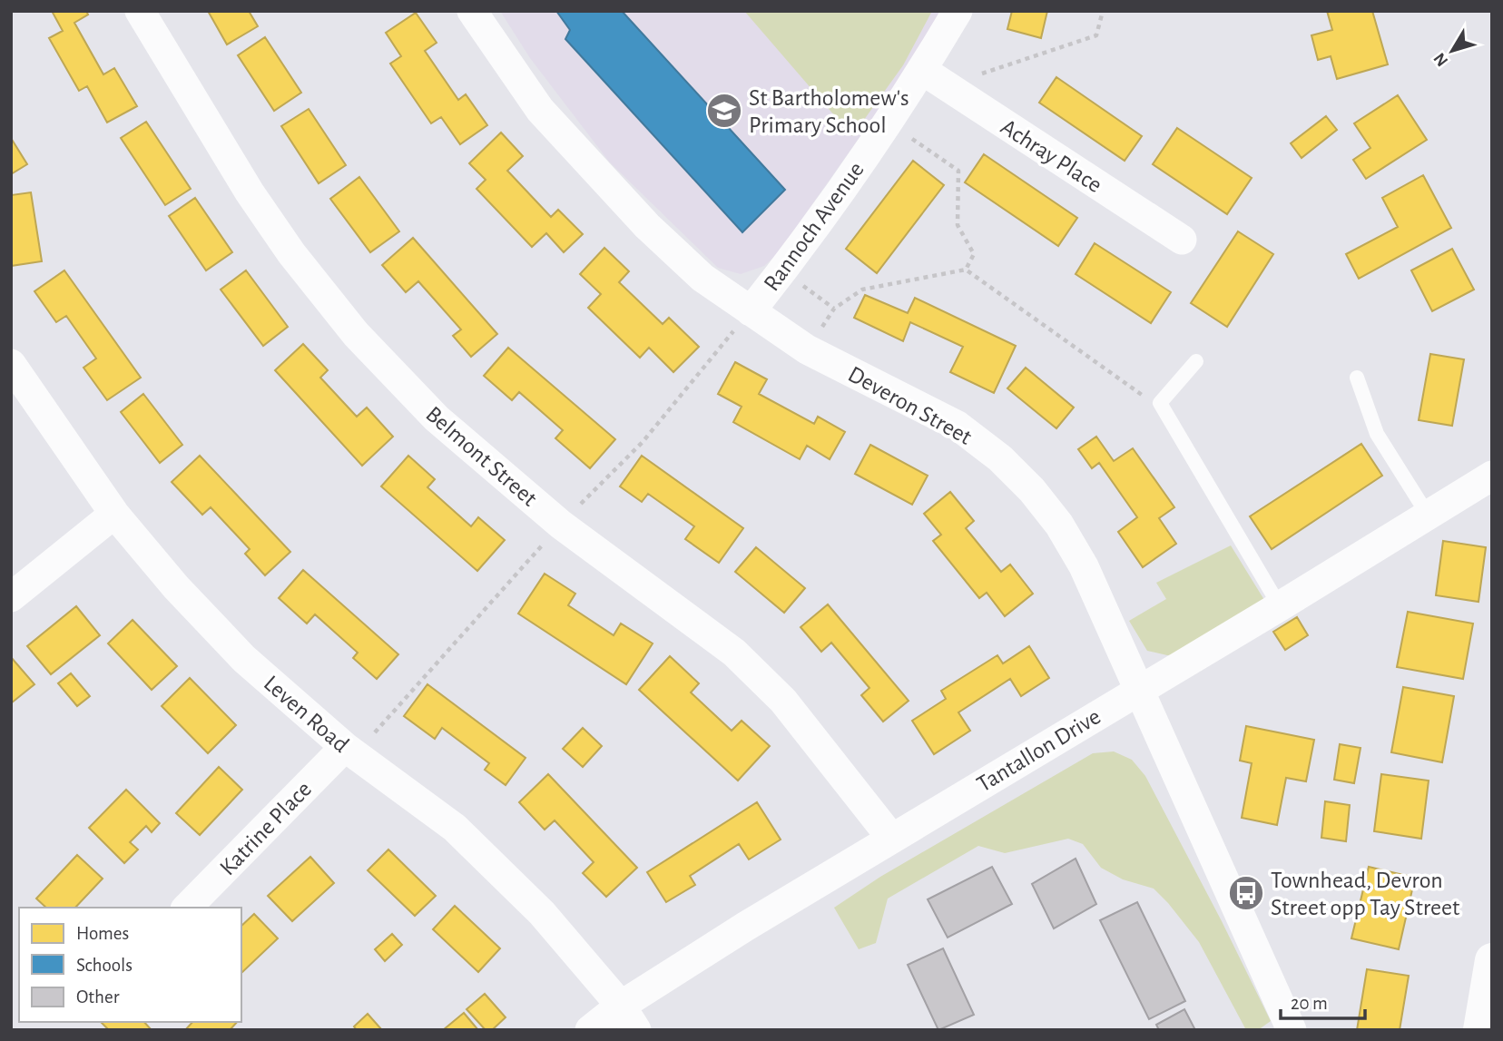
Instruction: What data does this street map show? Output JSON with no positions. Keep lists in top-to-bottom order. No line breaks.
{"streets":{"street":["Achray Place","Rannoch Avenue","Deveron Street","Belmont Street","Leven Road","Tantallon Drive","Katrine Place"]},"crossings":[["Achray Place","Rannoch Avenue"],["Rannoch Avenue","Deveron Street"],["Deveron Street","Tantallon Drive"],["Belmont Street","Tantallon Drive"],["Leven Road","Tantallon Drive"],["Leven Road","Katrine Place"]],"places":{"school or university":["St Bartholomew's Primary School"],"bus stop":["Townhead, Devron Street opp Tay Street"]},"legend":["Homes","Schools","Other"],"scale_bar":"20 m","north":"bottom left"}
